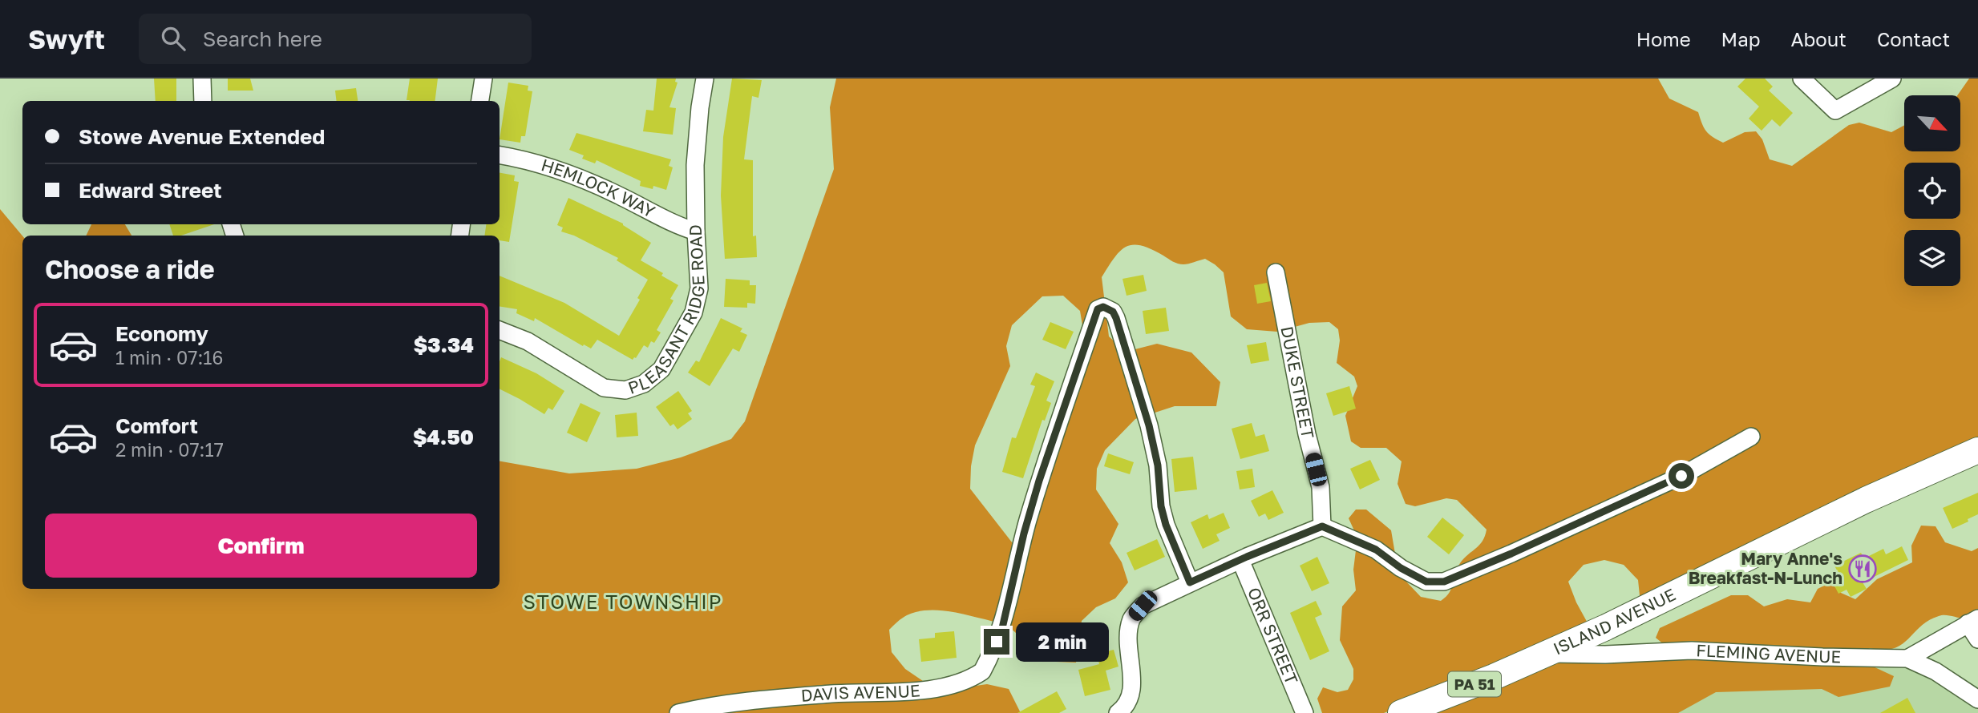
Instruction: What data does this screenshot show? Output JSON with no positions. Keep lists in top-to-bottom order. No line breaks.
{"streets":{"main road":["ISLAND AVENUE","PA 51"],"street":["HEMLOCK WAY","PLEASANT RIDGE ROAD","DUKE STREET","ORR STREET","FLEMING AVENUE","DAVIS AVENUE"]},"crossings":[["HEMLOCK WAY","PLEASANT RIDGE ROAD"],["ISLAND AVENUE","FLEMING AVENUE"]],"districts":["STOWE TOWNSHIP"],"places":{"restaurant":["Mary Anne's Breakfast-N-Lunch"]},"north":"bottom right","page":{"header":"Swyft","search":"Search here","nav":["Home","Map","About","Contact"],"banner":["Stowe Avenue Extended","Edward Street"],"heading":"Choose a ride","list":[{"name":"Economy","note":"1 min · 07:16","value":"$3.34"},{"name":"Comfort","note":"2 min · 07:17","value":"$4.50"}],"buttons":"Confirm","bubble":"2 min"}}
